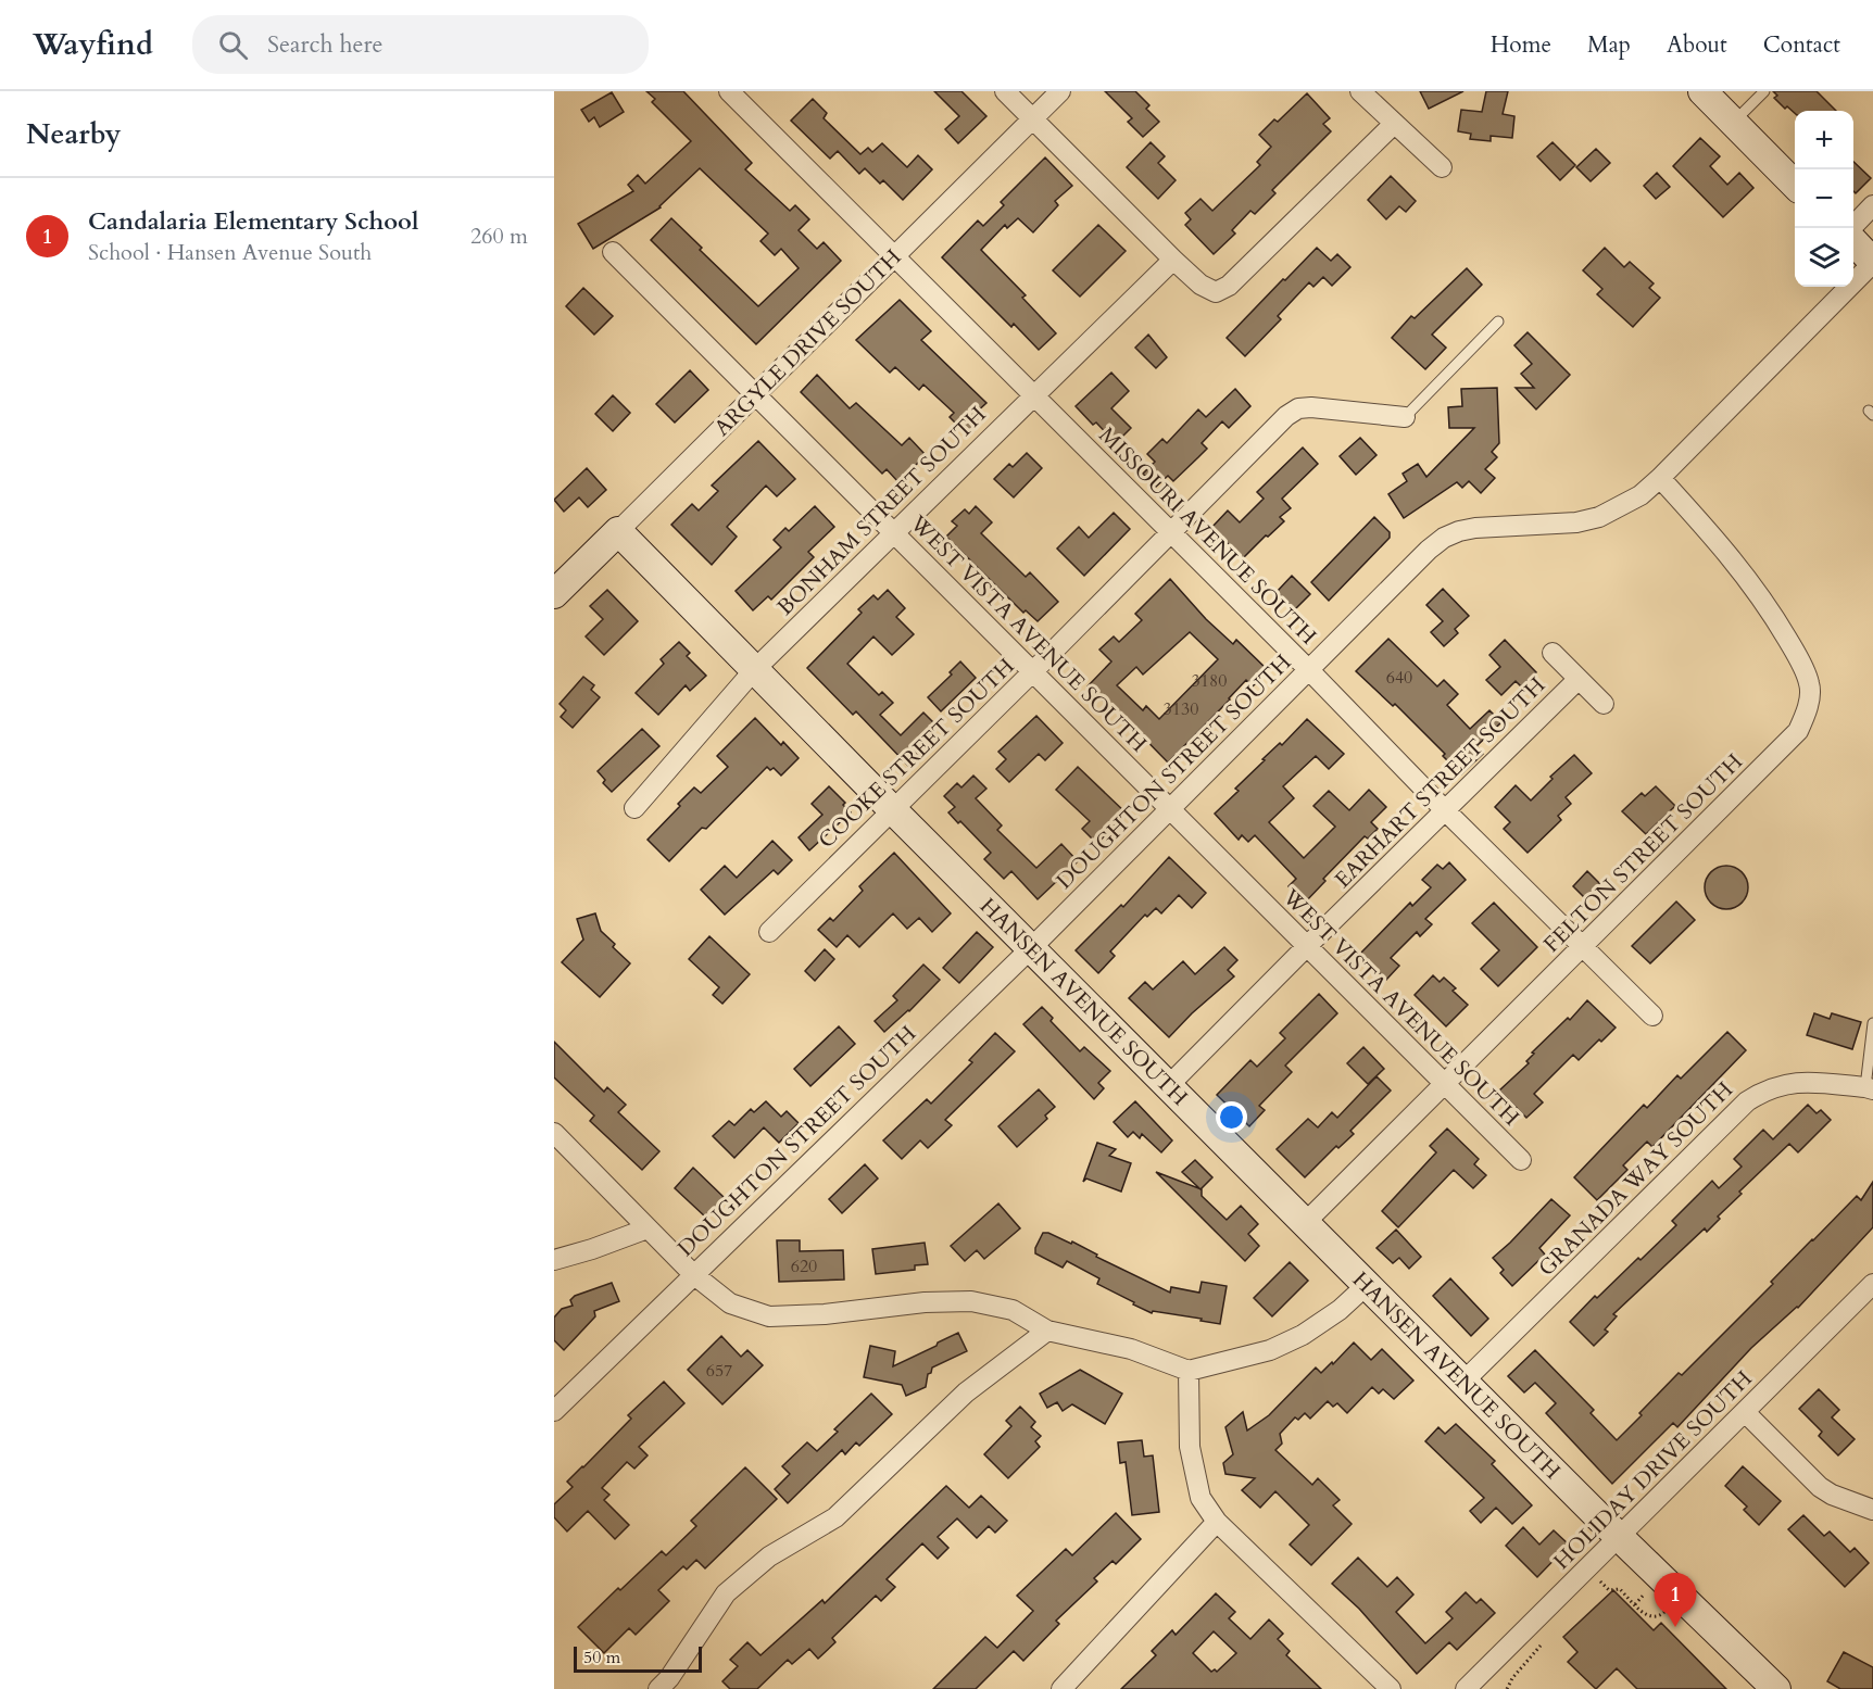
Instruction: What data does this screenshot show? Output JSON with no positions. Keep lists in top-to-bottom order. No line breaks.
{"streets":{"street":["ARGYLE DRIVE SOUTH","BONHAM STREET SOUTH","MISSOURI AVENUE SOUTH","WEST VISTA AVENUE SOUTH","COOKE STREET SOUTH","DOUGHTON STREET SOUTH","EARHART STREET SOUTH","FELTON STREET SOUTH","HANSEN AVENUE SOUTH","GRANADA WAY SOUTH","HOLIDAY DRIVE SOUTH"]},"crossings":[["ARGYLE DRIVE SOUTH","MISSOURI AVENUE SOUTH"],["ARGYLE DRIVE SOUTH","WEST VISTA AVENUE SOUTH"],["ARGYLE DRIVE SOUTH","HANSEN AVENUE SOUTH"],["BONHAM STREET SOUTH","MISSOURI AVENUE SOUTH"],["BONHAM STREET SOUTH","WEST VISTA AVENUE SOUTH"],["BONHAM STREET SOUTH","HANSEN AVENUE SOUTH"],["MISSOURI AVENUE SOUTH","COOKE STREET SOUTH"],["MISSOURI AVENUE SOUTH","DOUGHTON STREET SOUTH"],["MISSOURI AVENUE SOUTH","EARHART STREET SOUTH"],["MISSOURI AVENUE SOUTH","FELTON STREET SOUTH"],["WEST VISTA AVENUE SOUTH","COOKE STREET SOUTH"],["WEST VISTA AVENUE SOUTH","DOUGHTON STREET SOUTH"],["WEST VISTA AVENUE SOUTH","EARHART STREET SOUTH"],["WEST VISTA AVENUE SOUTH","FELTON STREET SOUTH"],["COOKE STREET SOUTH","HANSEN AVENUE SOUTH"],["DOUGHTON STREET SOUTH","FELTON STREET SOUTH"],["DOUGHTON STREET SOUTH","HANSEN AVENUE SOUTH"],["EARHART STREET SOUTH","HANSEN AVENUE SOUTH"],["FELTON STREET SOUTH","HANSEN AVENUE SOUTH"],["HANSEN AVENUE SOUTH","GRANADA WAY SOUTH"],["HANSEN AVENUE SOUTH","HOLIDAY DRIVE SOUTH"]],"house_numbers":["640","3180","3130","620","657"],"scale_bar":"50 m","page":{"header":"Wayfind","search":"Search here","nav":["Home","Map","About","Contact"],"heading":"Nearby","map_buttons":["+","−"],"list":[{"mark":"1","name":"Candalaria Elementary School","note":"School · Hansen Avenue South","value":"260 m"}],"pins":"1","scale":"50 m"}}
